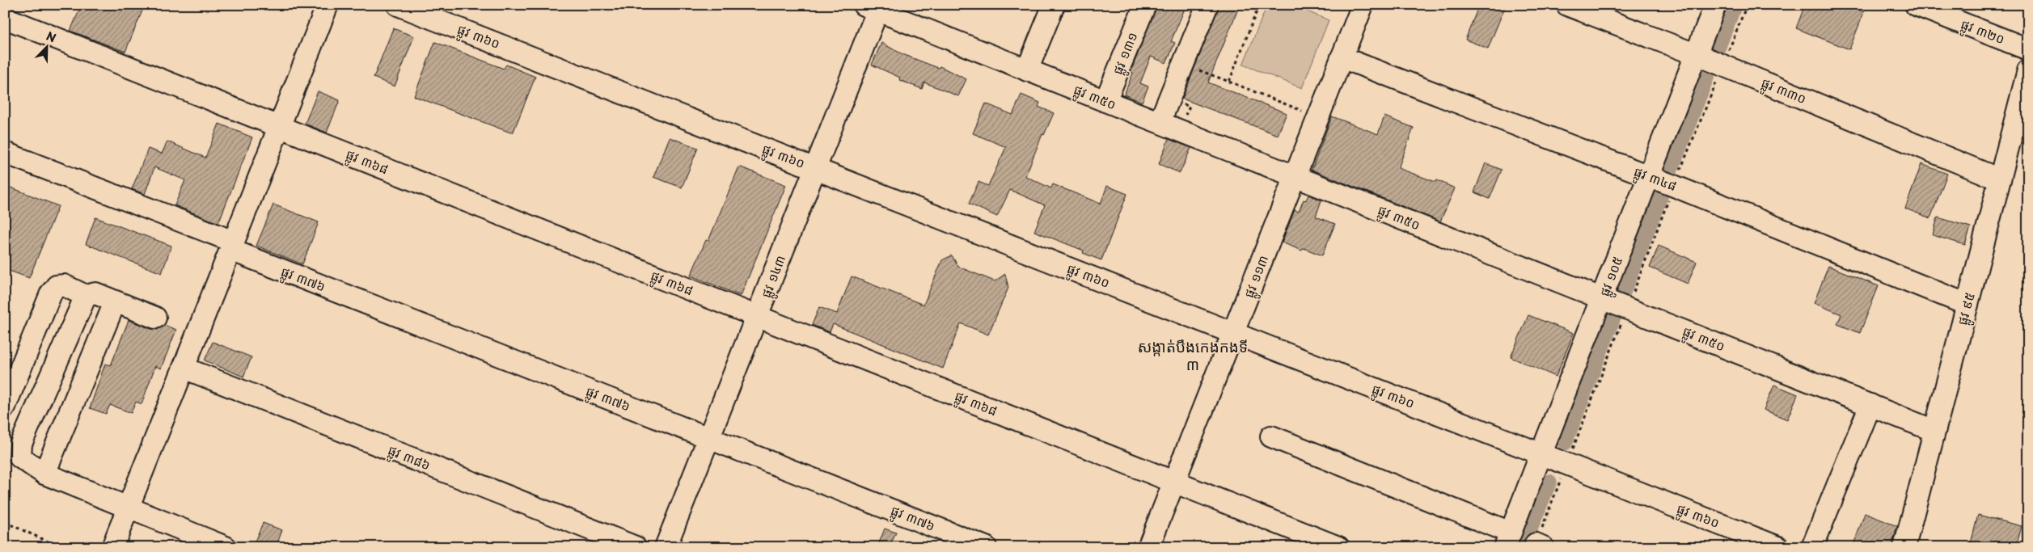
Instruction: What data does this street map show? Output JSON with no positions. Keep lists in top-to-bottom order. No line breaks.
{"streets":{"street":["ផ្លូវ ៣២០","ផ្លូវ ៣៦០","ផ្លូវ ១៣១","ផ្លូវ ៣៣០","ផ្លូវ ៣៥០","ផ្លូវ ៣៦៨","ផ្លូវ ៣៤៨","ផ្លូវ ១៤៣","ផ្លូវ ១១៣","ផ្លូវ ១០៥","ផ្លូវ ៣៧៦","ផ្លូវ ៩៥","ផ្លូវ ៣៨៦"]},"crossings":[["ផ្លូវ ៣៦០","ផ្លូវ ១៤៣"],["ផ្លូវ ៣៦០","ផ្លូវ ១១៣"],["ផ្លូវ ៣៦០","ផ្លូវ ១០៥"],["ផ្លូវ ១៣១","ផ្លូវ ៣៥០"],["ផ្លូវ ៣៣០","ផ្លូវ ១០៥"],["ផ្លូវ ៣៣០","ផ្លូវ ៩៥"],["ផ្លូវ ៣៥០","ផ្លូវ ១៤៣"],["ផ្លូវ ៣៥០","ផ្លូវ ១១៣"],["ផ្លូវ ៣៥០","ផ្លូវ ១០៥"],["ផ្លូវ ៣៥០","ផ្លូវ ៩៥"],["ផ្លូវ ៣៦៨","ផ្លូវ ១៤៣"],["ផ្លូវ ៣៦៨","ផ្លូវ ១១៣"],["ផ្លូវ ៣៤៨","ផ្លូវ ១១៣"],["ផ្លូវ ៣៤៨","ផ្លូវ ១០៥"],["ផ្លូវ ៣៤៨","ផ្លូវ ៩៥"],["ផ្លូវ ១៤៣","ផ្លូវ ៣៧៦"]],"districts":["សង្កាត់បឹងកេងកងទី ៣"],"north":"top right"}
